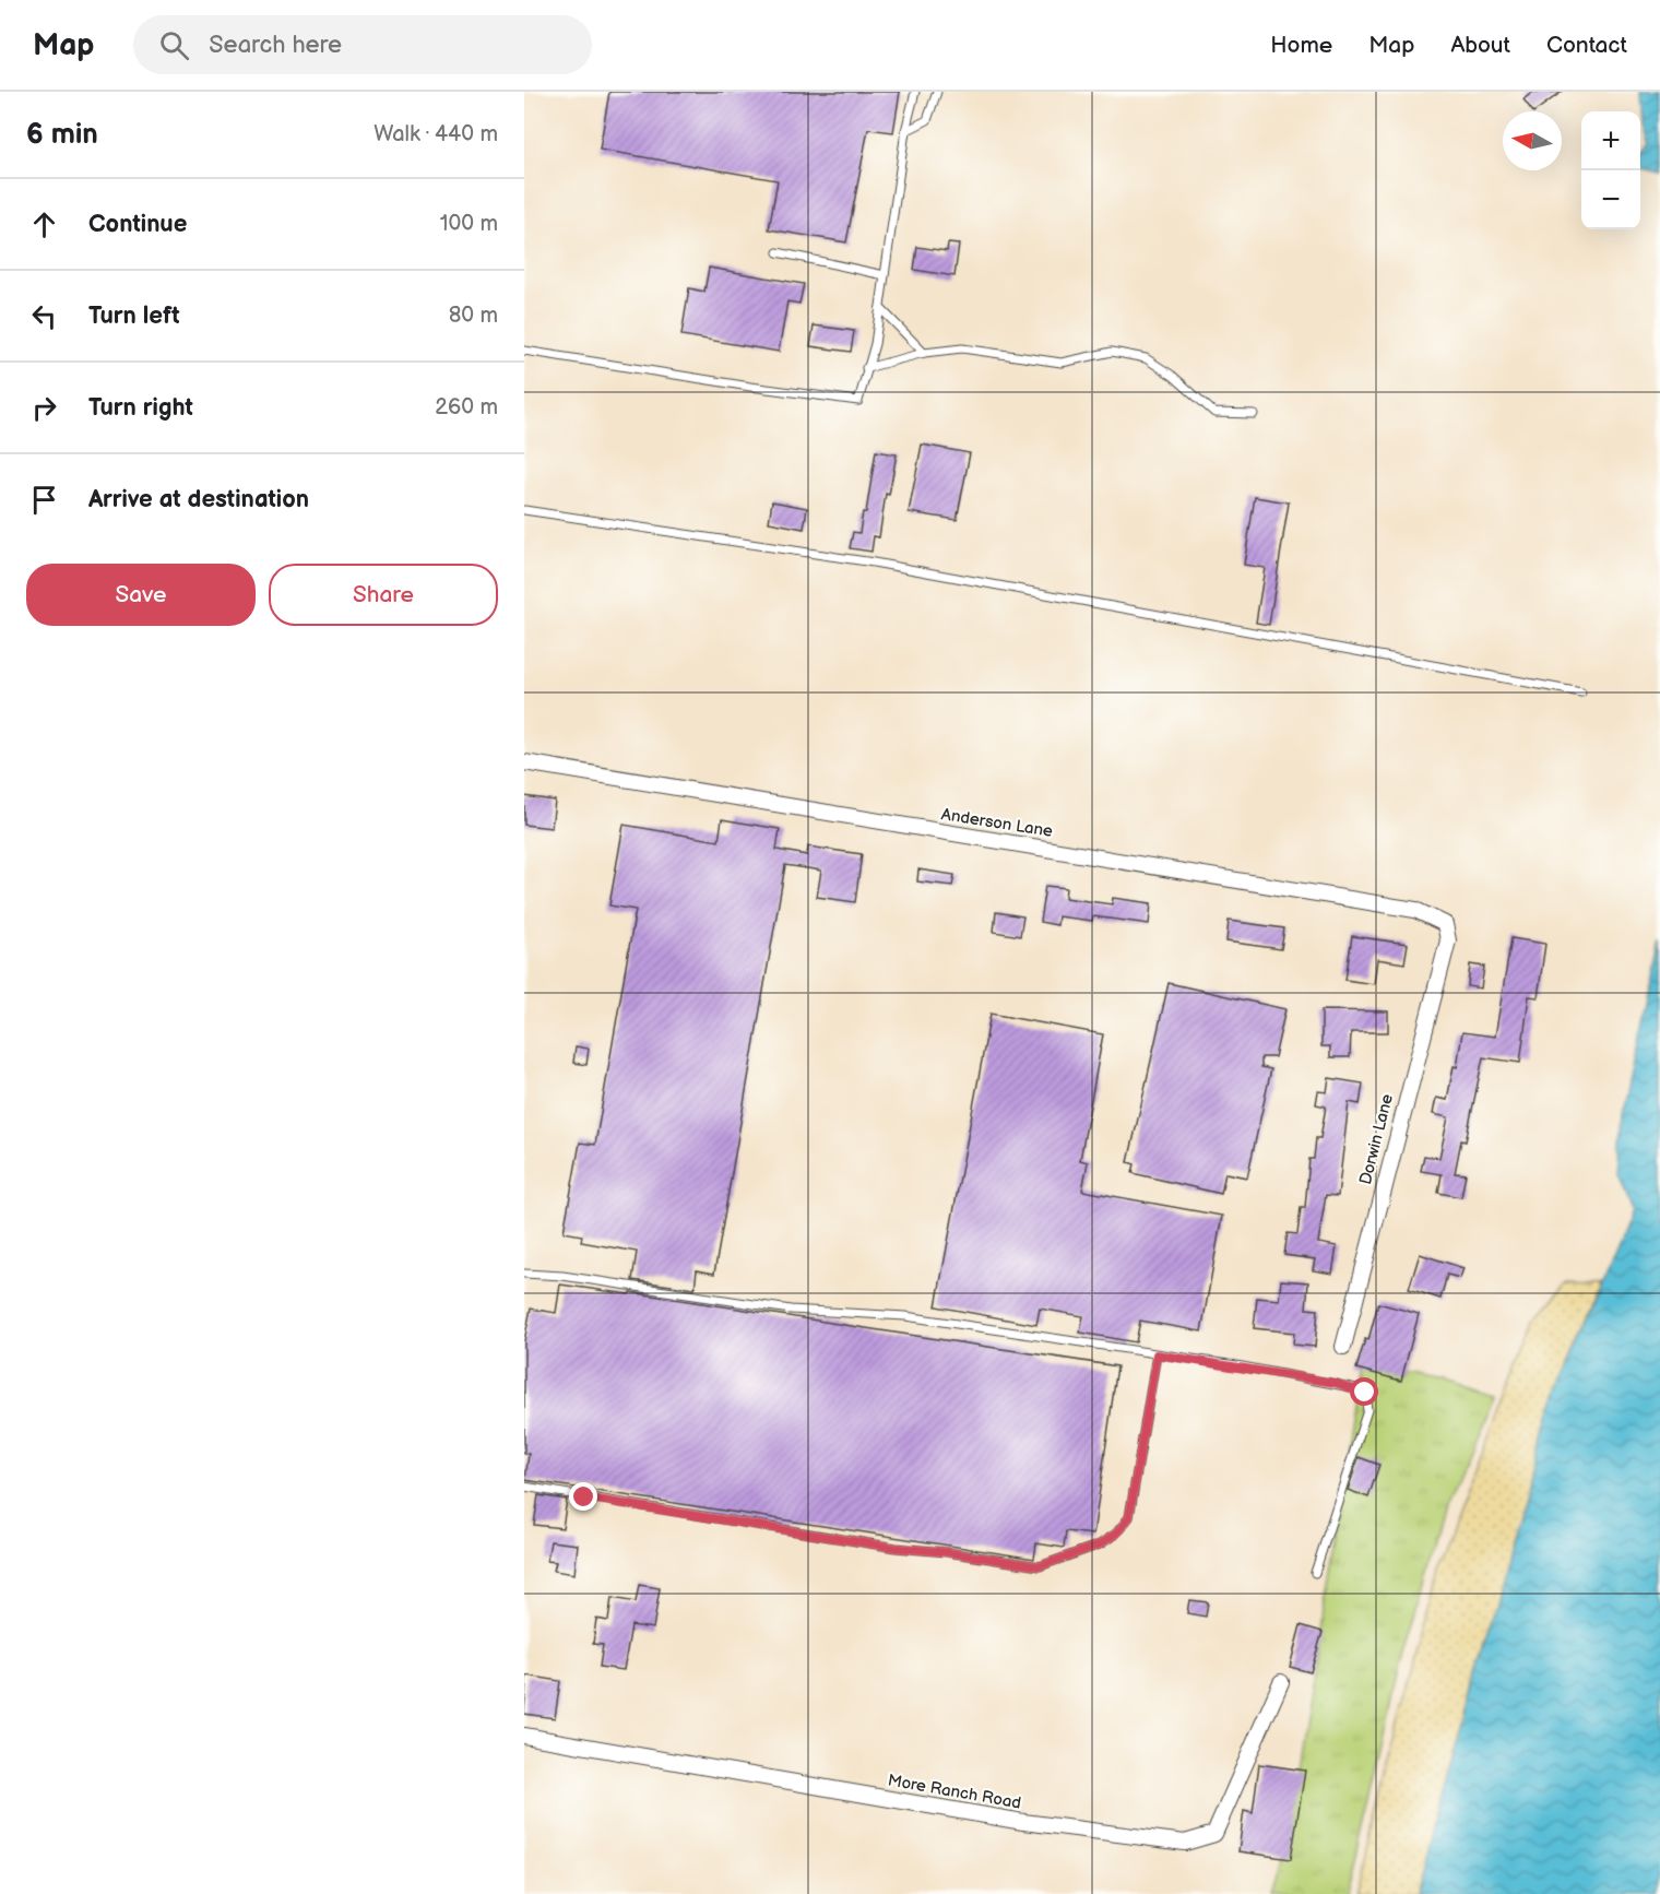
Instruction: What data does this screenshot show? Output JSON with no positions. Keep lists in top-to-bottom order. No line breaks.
{"streets":{"street":["Anderson Lane","Dorwin Lane","More Ranch Road"]},"crossings":[["Anderson Lane","Dorwin Lane"]],"north":"left","page":{"header":"Map","search":"Search here","nav":["Home","Map","About","Contact"],"heading":["6 min","Walk · 440 m"],"map_buttons":["+","−"],"list":[["Continue","100 m"],["Turn left","80 m"],["Turn right","260 m"],"Arrive at destination"],"buttons":["Save","Share"]}}
